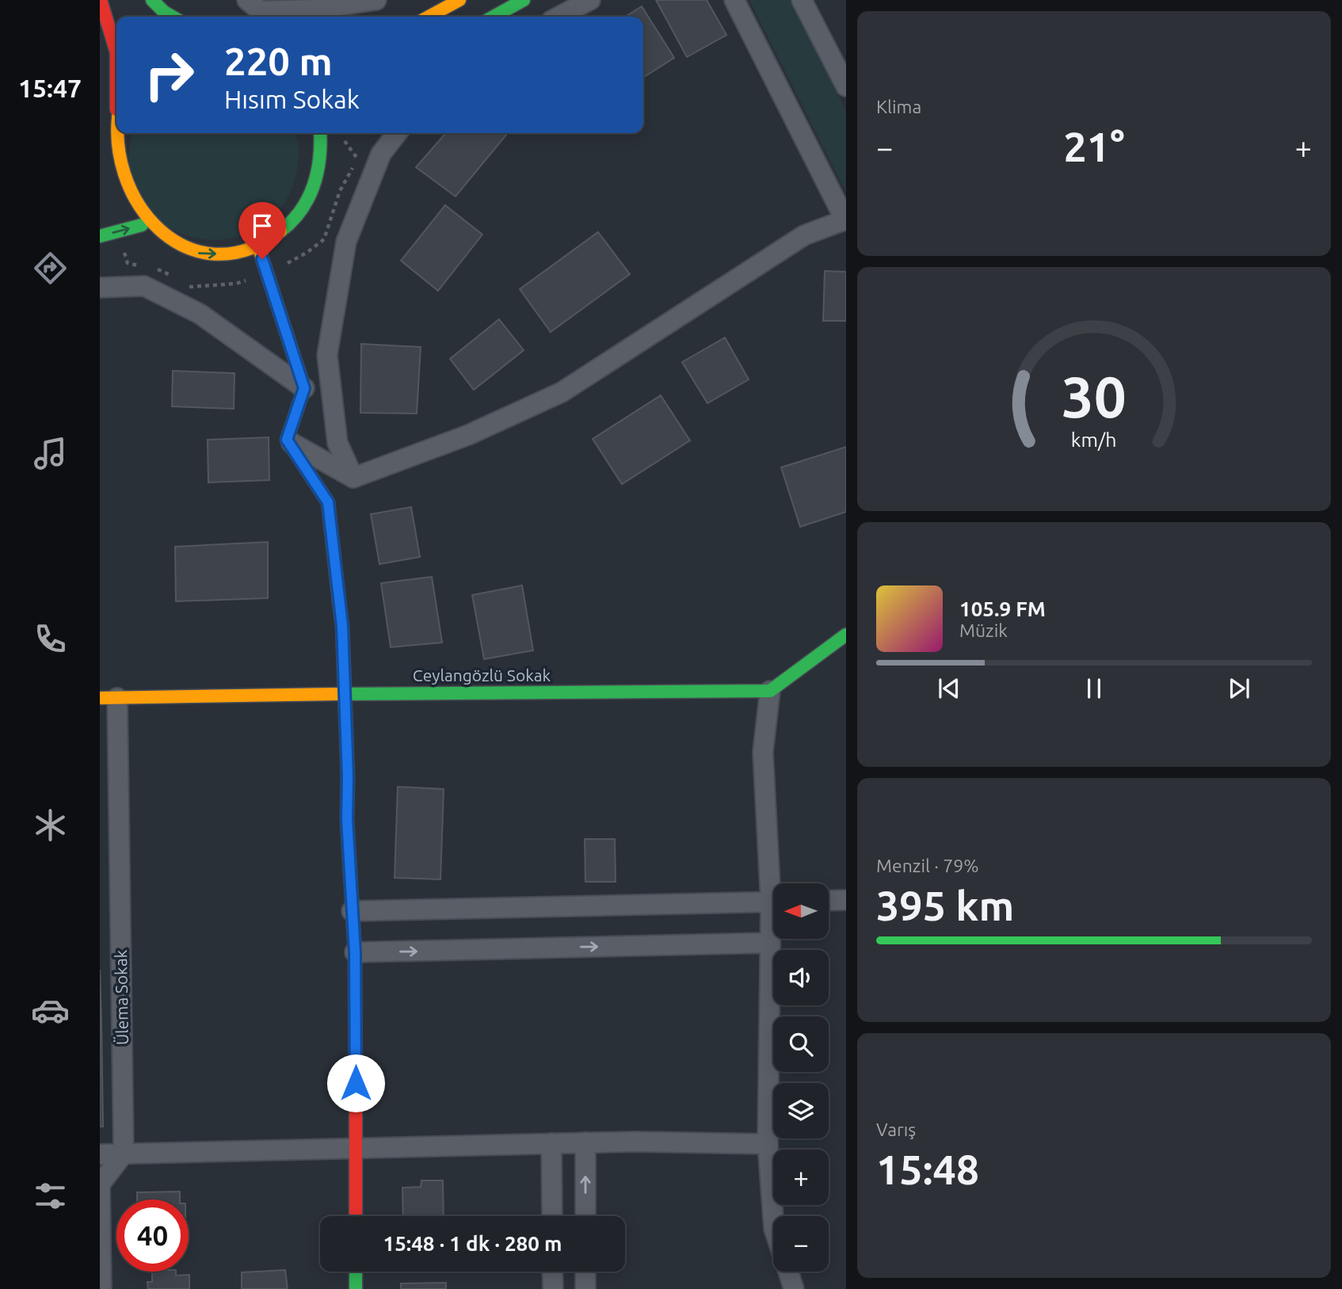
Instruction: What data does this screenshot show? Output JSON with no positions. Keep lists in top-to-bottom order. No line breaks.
{"streets":{"street":["Ceylangözlü Sokak","Ülema Sokak"]},"crossings":[["Ceylangözlü Sokak","Ülema Sokak"]],"north":"left","page":{"tabs":"15:47","tile":["Klima",["Menzil · 79%","395 km"],["Varış","15:48"]],"turn":["220 m","Hısım Sokak"],"heat":["−","21°","+"],"song":["105.9 FM","Müzik"],"map_buttons":["+","−"],"limit":"40","trip":"15:48 · 1 dk · 280 m","gauge":["30","km/h"]}}
